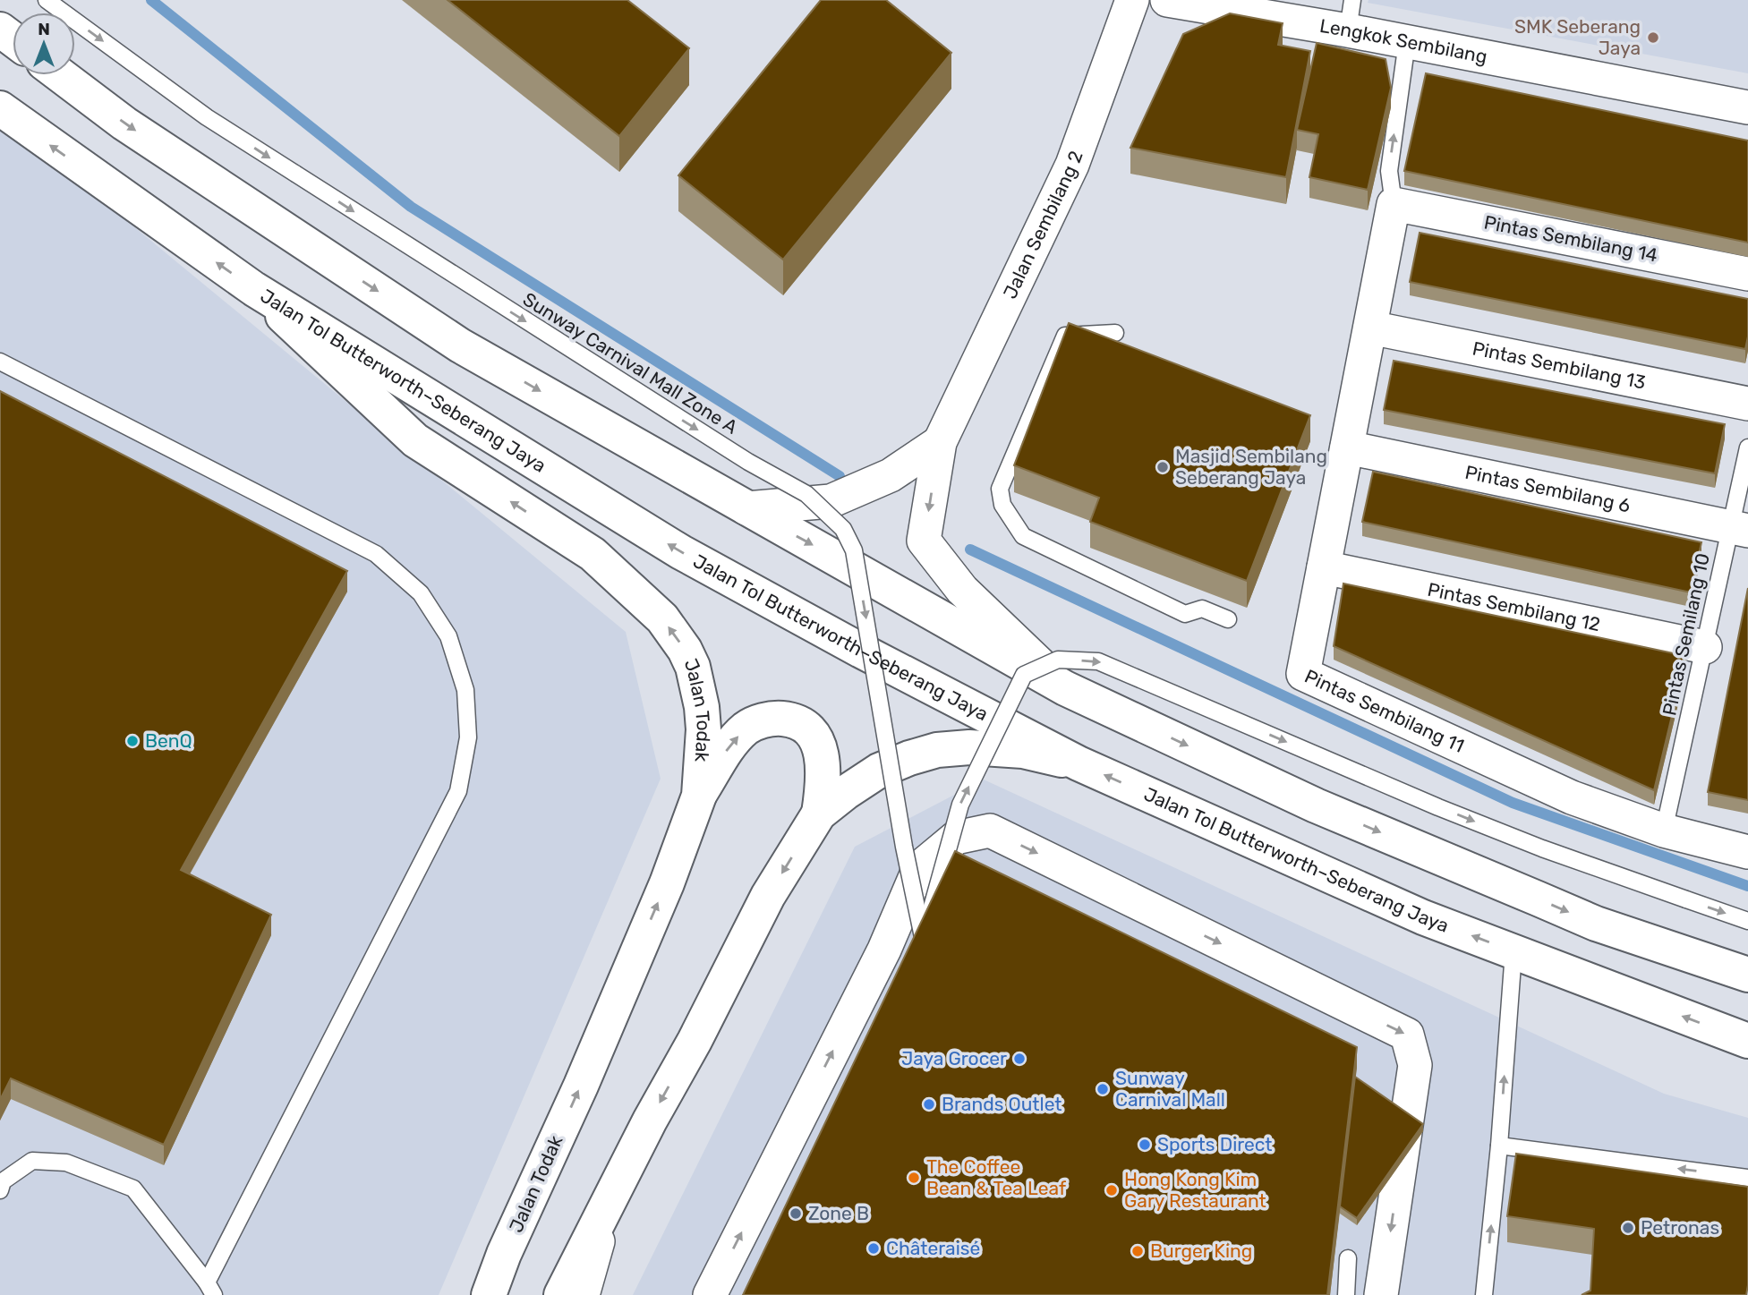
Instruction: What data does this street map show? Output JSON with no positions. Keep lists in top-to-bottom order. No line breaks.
{"streets":{"main road":["Jalan Tol Butterworth–Seberang Jaya","Jalan Todak"],"street":["Lengkok Sembilang","Jalan Sembilang 2","Pintas Sembilang 14","Pintas Sembilang 13","Pintas Sembilang 6","Pintas Sembilang 12","Pintas Sembilang 11"],"lane":["Sunway Carnival Mall Zone A","Pintas Semilang 10"]},"crossings":[["Pintas Sembilang 14","Pintas Sembilang 11"],["Pintas Sembilang 13","Pintas Sembilang 11"],["Jalan Tol Butterworth–Seberang Jaya","Jalan Todak"],["Pintas Sembilang 6","Pintas Semilang 10"],["Pintas Sembilang 6","Pintas Sembilang 11"],["Pintas Sembilang 12","Pintas Semilang 10"],["Pintas Sembilang 12","Pintas Sembilang 11"],["Pintas Semilang 10","Pintas Sembilang 11"]],"one_way":["Jalan Sembilang 2","Jalan Todak"],"places":["SMK Seberang Jaya","Masjid Sembilang Seberang Jaya","BenQ","Jaya Grocer","Sunway Carnival Mall","Brands Outlet","Sports Direct","The Coffee Bean & Tea Leaf","Hong Kong Kim Gary Restaurant","Zone B","Petronas","Châteraisé","Burger King"],"north":"top"}
